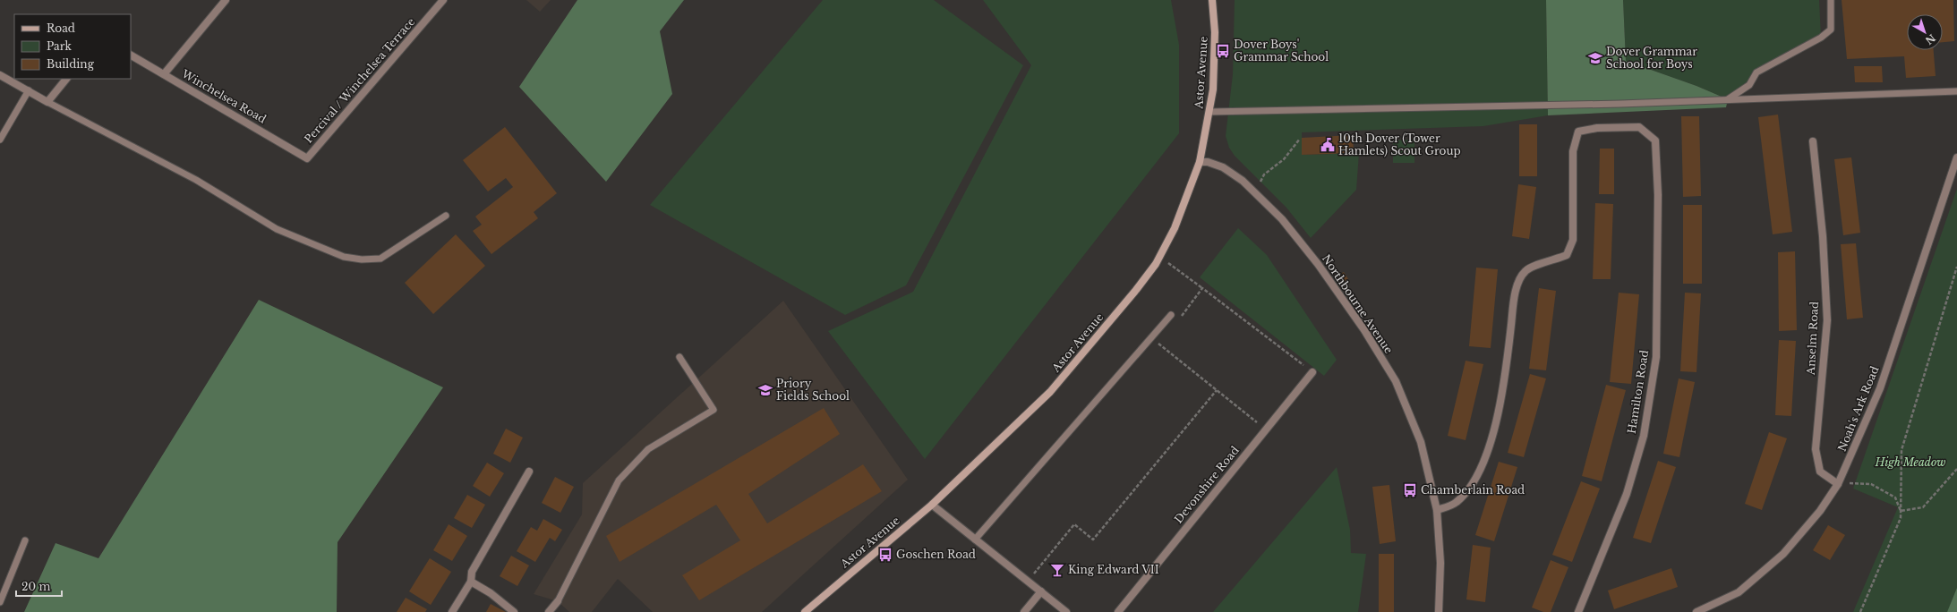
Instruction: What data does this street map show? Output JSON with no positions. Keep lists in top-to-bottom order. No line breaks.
{"streets":{"street":["Astor Avenue","Percival / Winchelsea Terrace","Winchelsea Road","Northbourne Avenue","Anselm Road","Hamilton Road","Noah's Ark Road","Devonshire Road"]},"crossings":[["Astor Avenue","Northbourne Avenue"],["Percival / Winchelsea Terrace","Winchelsea Road"],["Northbourne Avenue","Hamilton Road"],["Anselm Road","Noah's Ark Road"]],"parks":["High Meadow"],"places":{"bus stop":["Dover Boys' Grammar School","Chamberlain Road","Goschen Road"],"school or university":["Dover Grammar School for Boys","Priory Fields School"],"public building":["10th Dover (Tower Hamlets) Scout Group"],"bar":["King Edward VII"]},"legend":["Road","Park","Building"],"scale_bar":"20 m","north":"bottom right"}
